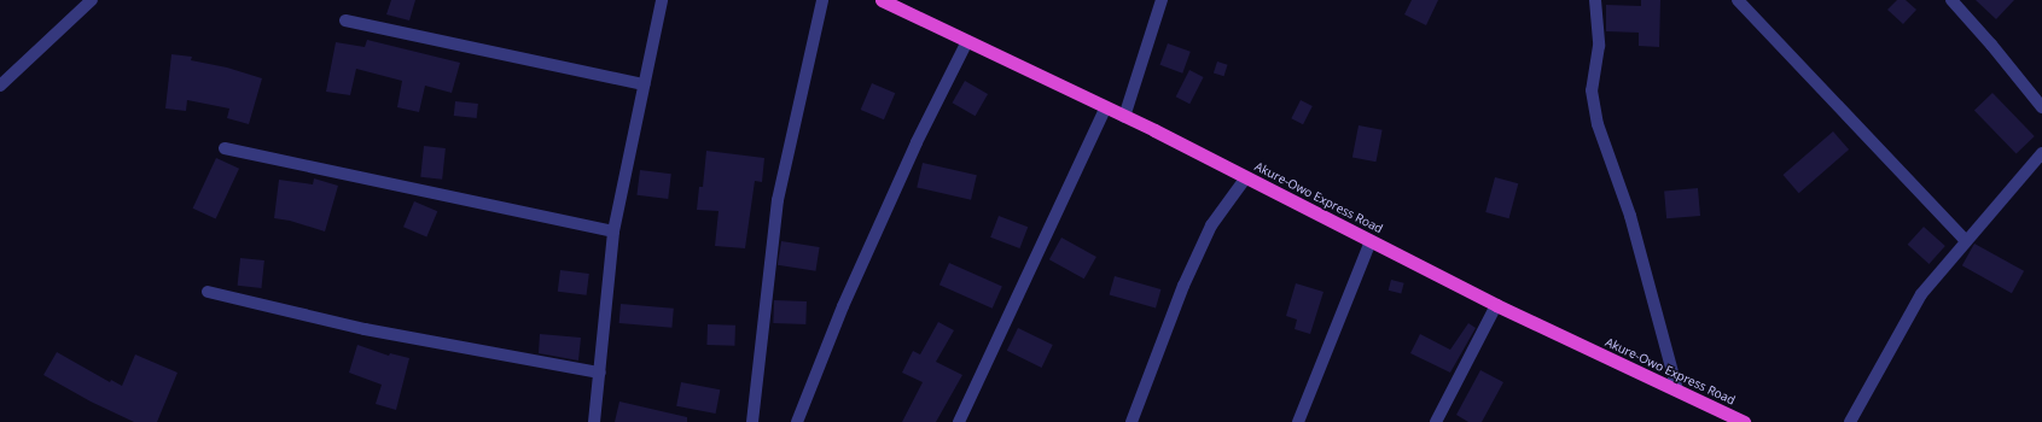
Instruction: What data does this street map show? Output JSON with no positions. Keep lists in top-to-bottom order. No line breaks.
{"streets":{"highway":["Akure-Owo Express Road"]}}
